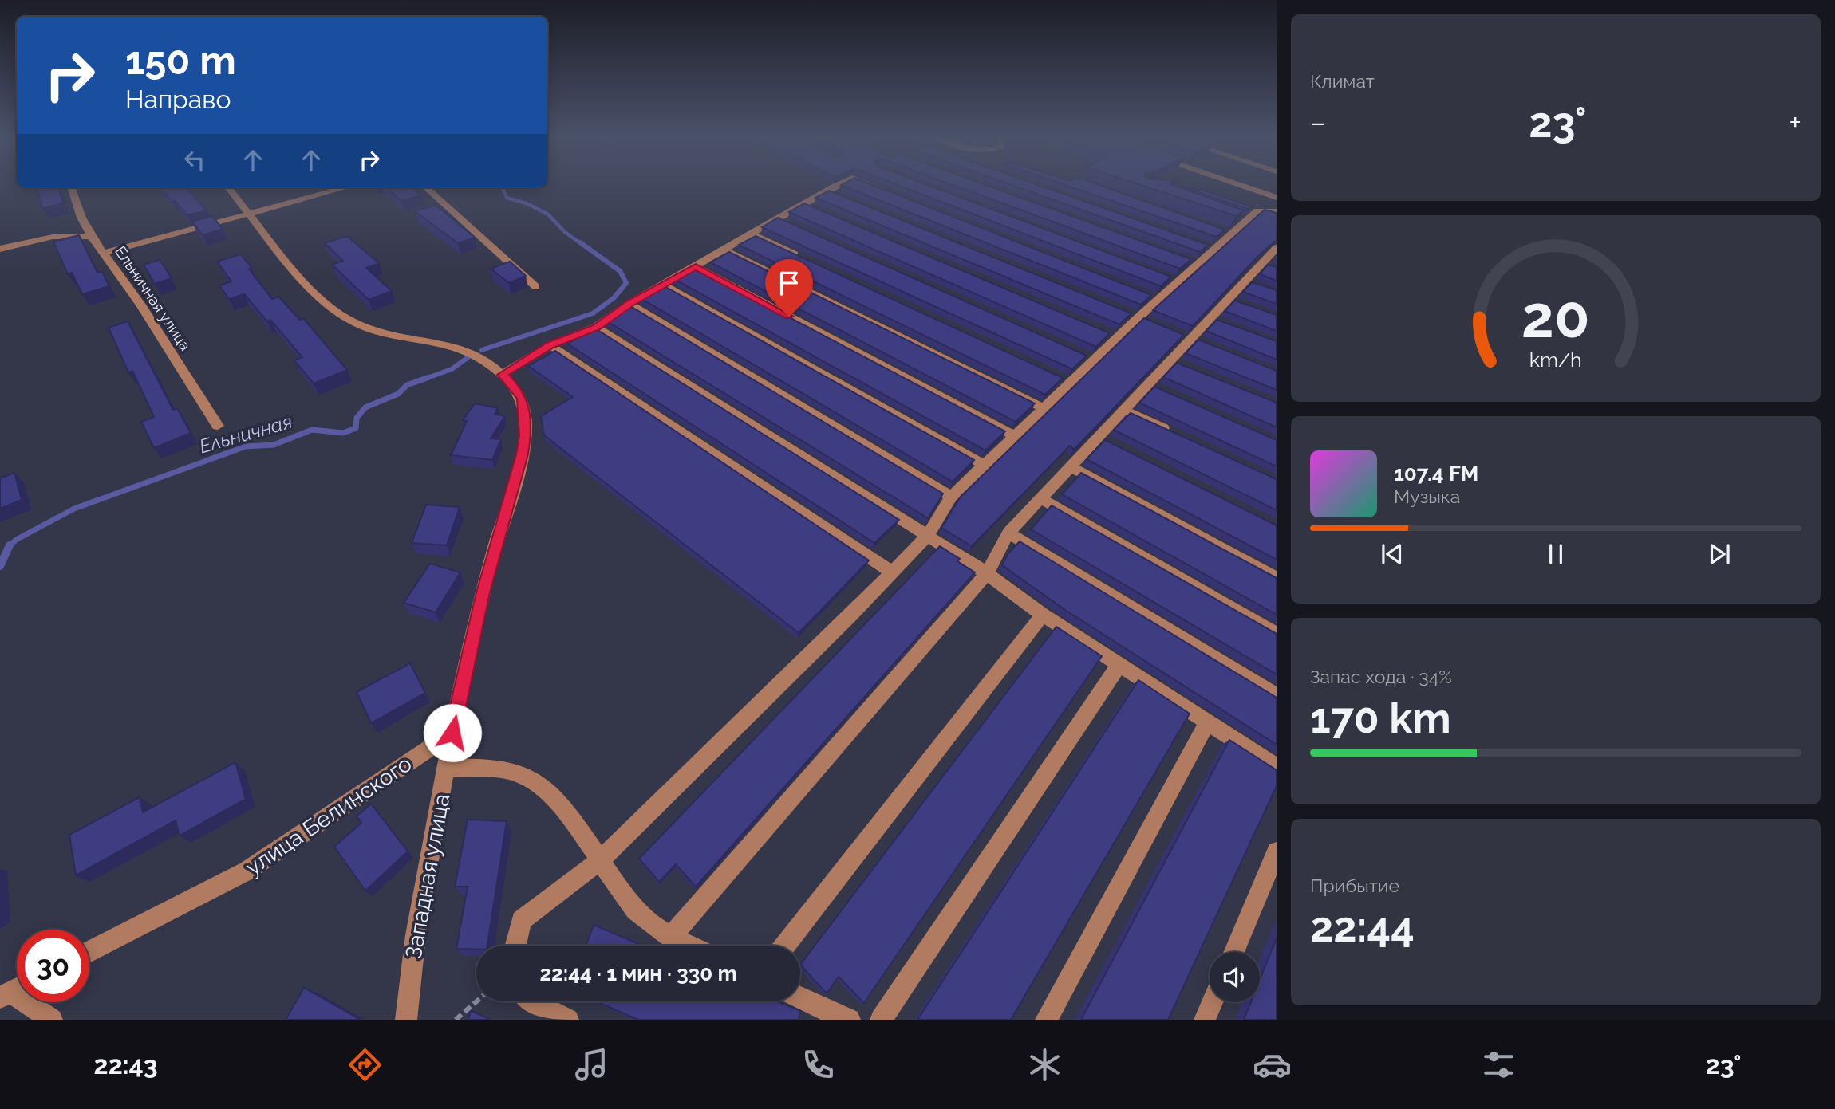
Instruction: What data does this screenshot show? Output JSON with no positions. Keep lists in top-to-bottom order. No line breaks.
{"streets":{"street":["Ельничная улица","улица Белинского","Западная улица"]},"crossings":[["улица Белинского","Западная улица"]],"water":["Ельничная"],"page":{"tile":["Климат",["Запас хода · 34%","170 km"],["Прибытие","22:44"]],"turn":["150 m","Направо"],"heat":["−","23°","+"],"song":["107.4 FM","Музыка"],"limit":"30","trip":"22:44 · 1 мин · 330 m","tabs":["22:43","23°"],"gauge":["20","km/h"]}}
